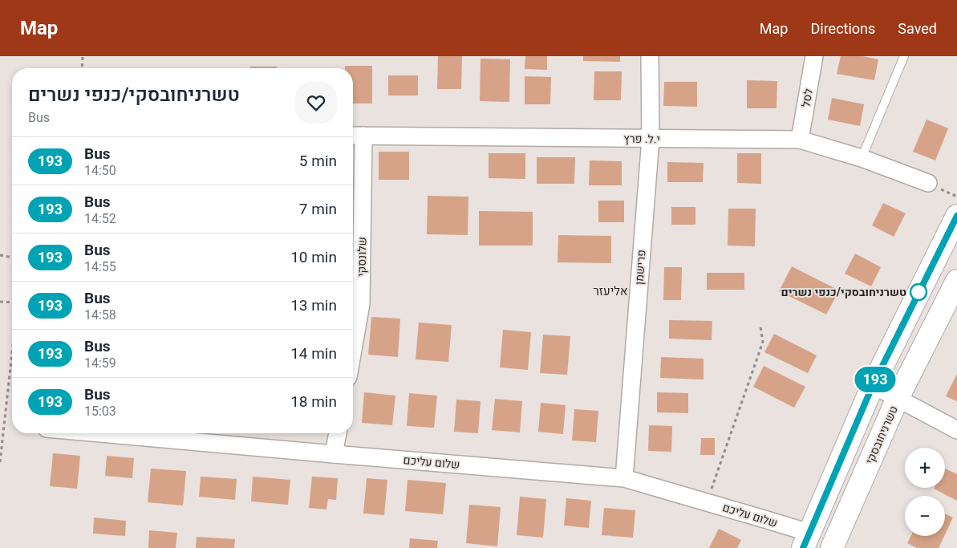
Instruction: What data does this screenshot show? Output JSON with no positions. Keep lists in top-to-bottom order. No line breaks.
{"streets":{"main road":["טשרניחובסקי"],"street":["לסל","י.ל. פרץ","שלונסקי","פרישמן","שלום עליכם"]},"crossings":[["לסל","י.ל. פרץ"],["י.ל. פרץ","שלונסקי"],["י.ל. פרץ","פרישמן"],["פרישמן","שלום עליכם"]],"districts":["אליעזר"],"places":["טשרניחובסקי/כנפי נשרים"],"lines":["bus line 193"],"page":{"header":"Map","nav":["Map","Directions","Saved"],"on_map":"193","heading":["טשרניחובסקי/כנפי נשרים","Bus"],"list":[{"mark":"193","name":"Bus","note":"14:50","value":"5 min"},{"mark":"193","name":"Bus","note":"14:52","value":"7 min"},{"mark":"193","name":"Bus","note":"14:55","value":"10 min"},{"mark":"193","name":"Bus","note":"14:58","value":"13 min"},{"mark":"193","name":"Bus","note":"14:59","value":"14 min"},{"mark":"193","name":"Bus","note":"15:03","value":"18 min"}],"map_buttons":["+","−"]}}
